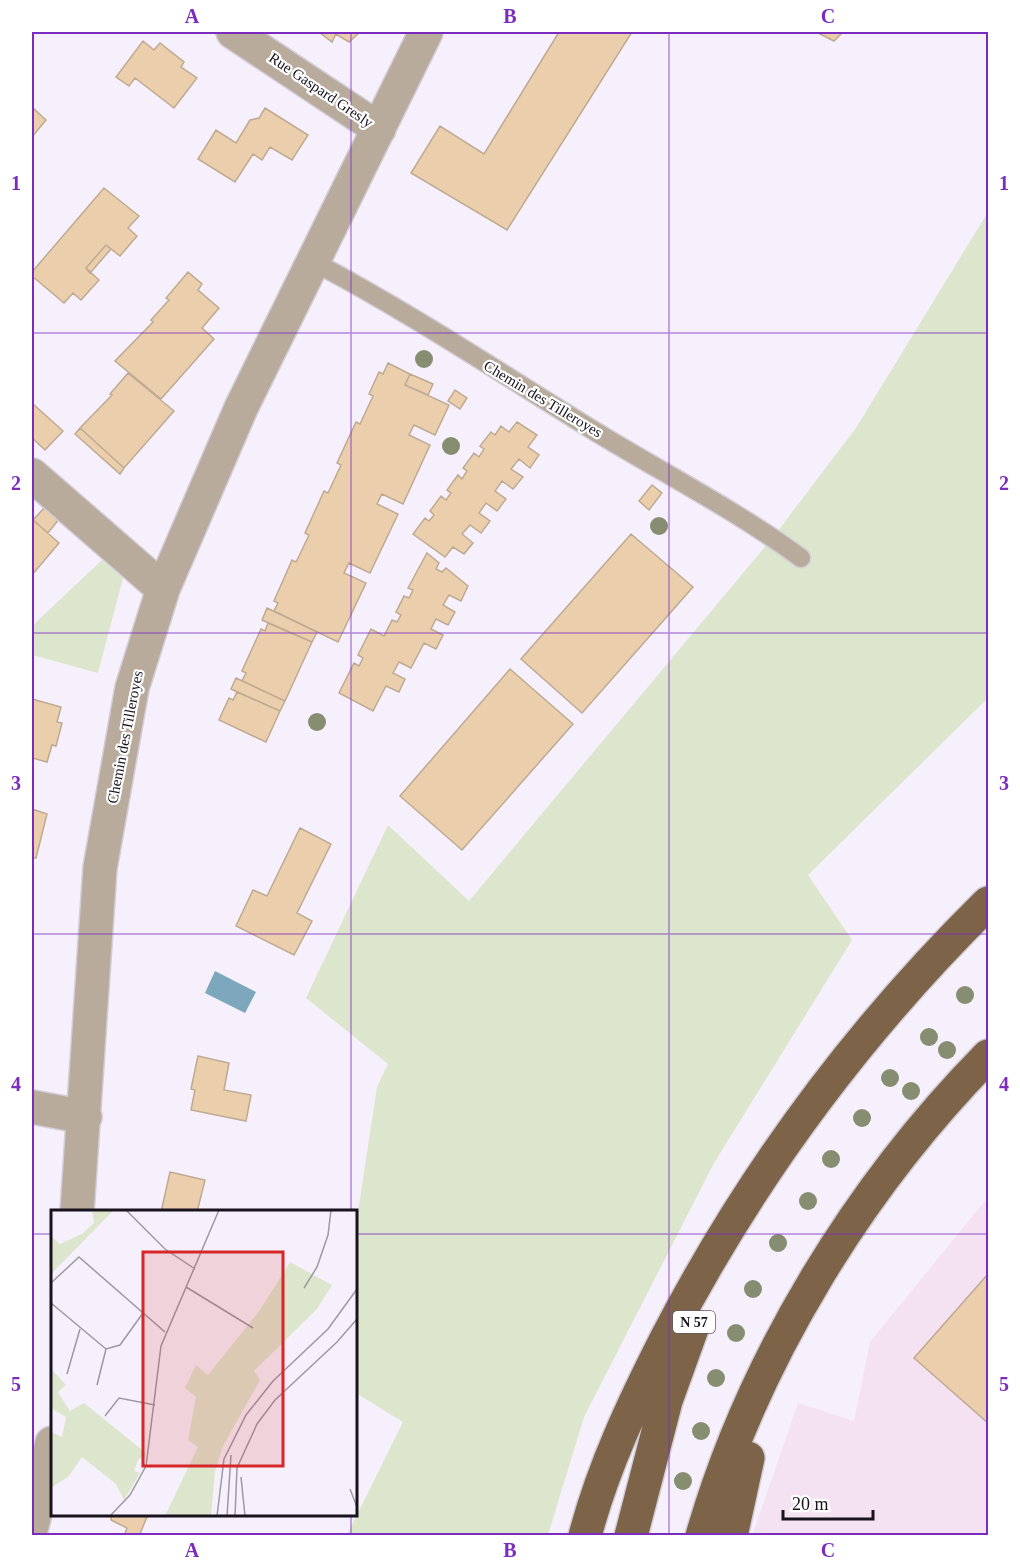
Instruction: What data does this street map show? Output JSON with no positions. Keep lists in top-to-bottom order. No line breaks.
{"streets":{"highway":["N 57"],"street":["Rue Gaspard Gresly","Chemin des Tilleroyes"]},"crossings":[["Rue Gaspard Gresly","Chemin des Tilleroyes"]],"scale_bar":"20 m","grid":{"columns":["A","B","C"],"rows":["1","2","3","4","5"]}}
